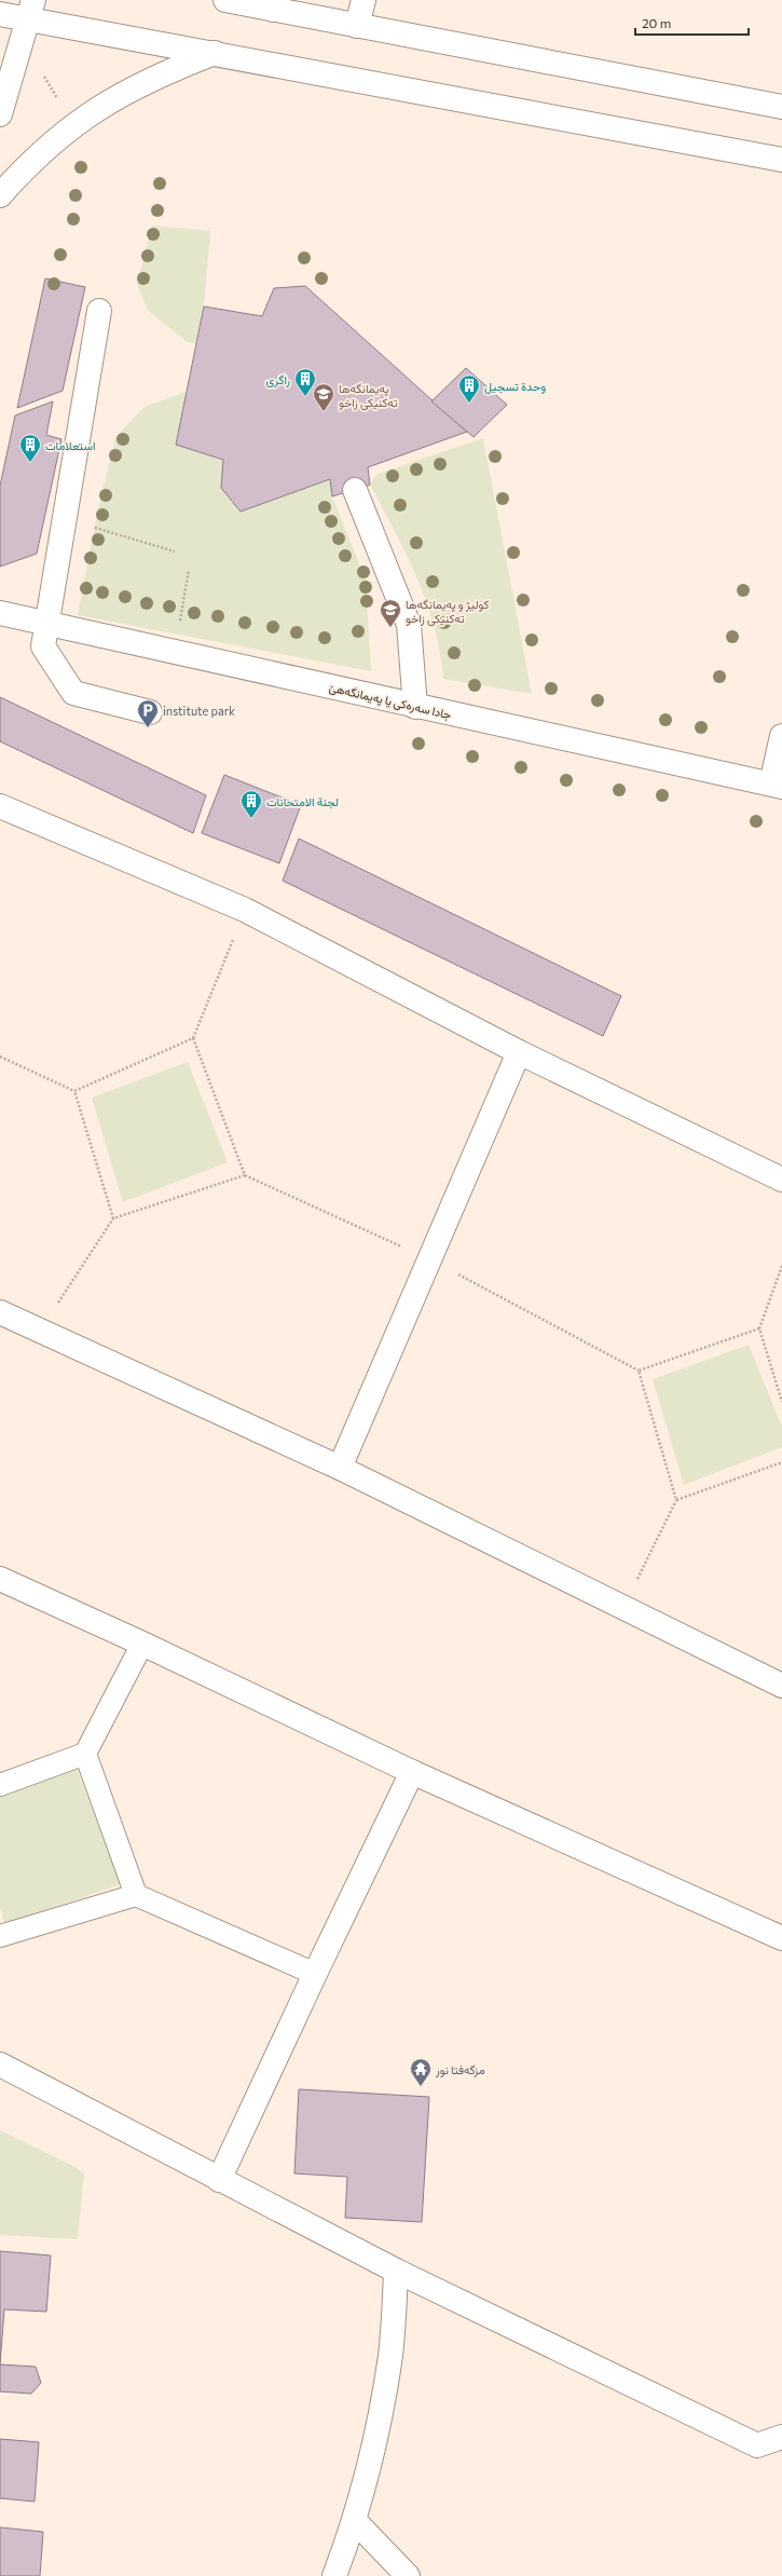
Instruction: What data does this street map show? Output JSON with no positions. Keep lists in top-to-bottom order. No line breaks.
{"streets":{"street":["جادا سه‌ره‌كى يا په‌يمانگه‌هێ"]},"places":{"building":["راگری","وحدة تسجيل","استعلامات","لجنة الامتحانات"],"school or university":["پەیمانگەها تەکنیکی زاخو","كوليژ و په‌يمانگه‌ها ته‌كنيكى زاخو"],"parking":["institute park"],"temple":["مزگەفتا نور"]},"scale_bar":"20 m"}
